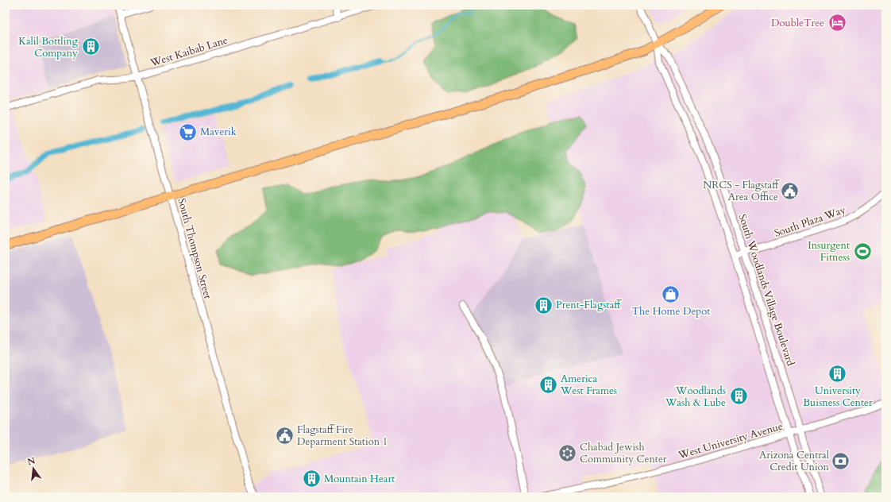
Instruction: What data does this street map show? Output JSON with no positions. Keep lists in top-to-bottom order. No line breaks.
{"streets":{"street":["West Kaibab Lane","South Plaza Way","South Thompson Street","South Woodlands Village Boulevard","West University Avenue"]},"crossings":[["West Kaibab Lane","South Thompson Street"],["South Plaza Way","South Woodlands Village Boulevard"],["South Woodlands Village Boulevard","West University Avenue"]],"places":{"hotel":["DoubleTree"],"building":["Kalil Bottling Company","Prent-Flagstaff","University Buisness Center","America West Frames","Woodlands Wash & Lube","Mountain Heart"],"supermarket":["Maverik"],"public building":["NRCS - Flagstaff Area Office","Flagstaff Fire Deparment Station 1"],"sports":["Insurgent Fitness"],"shop":["The Home Depot"],"synagogue":["Chabad Jewish Community Center"],"bank":["Arizona Central Credit Union"]},"north":"top"}
